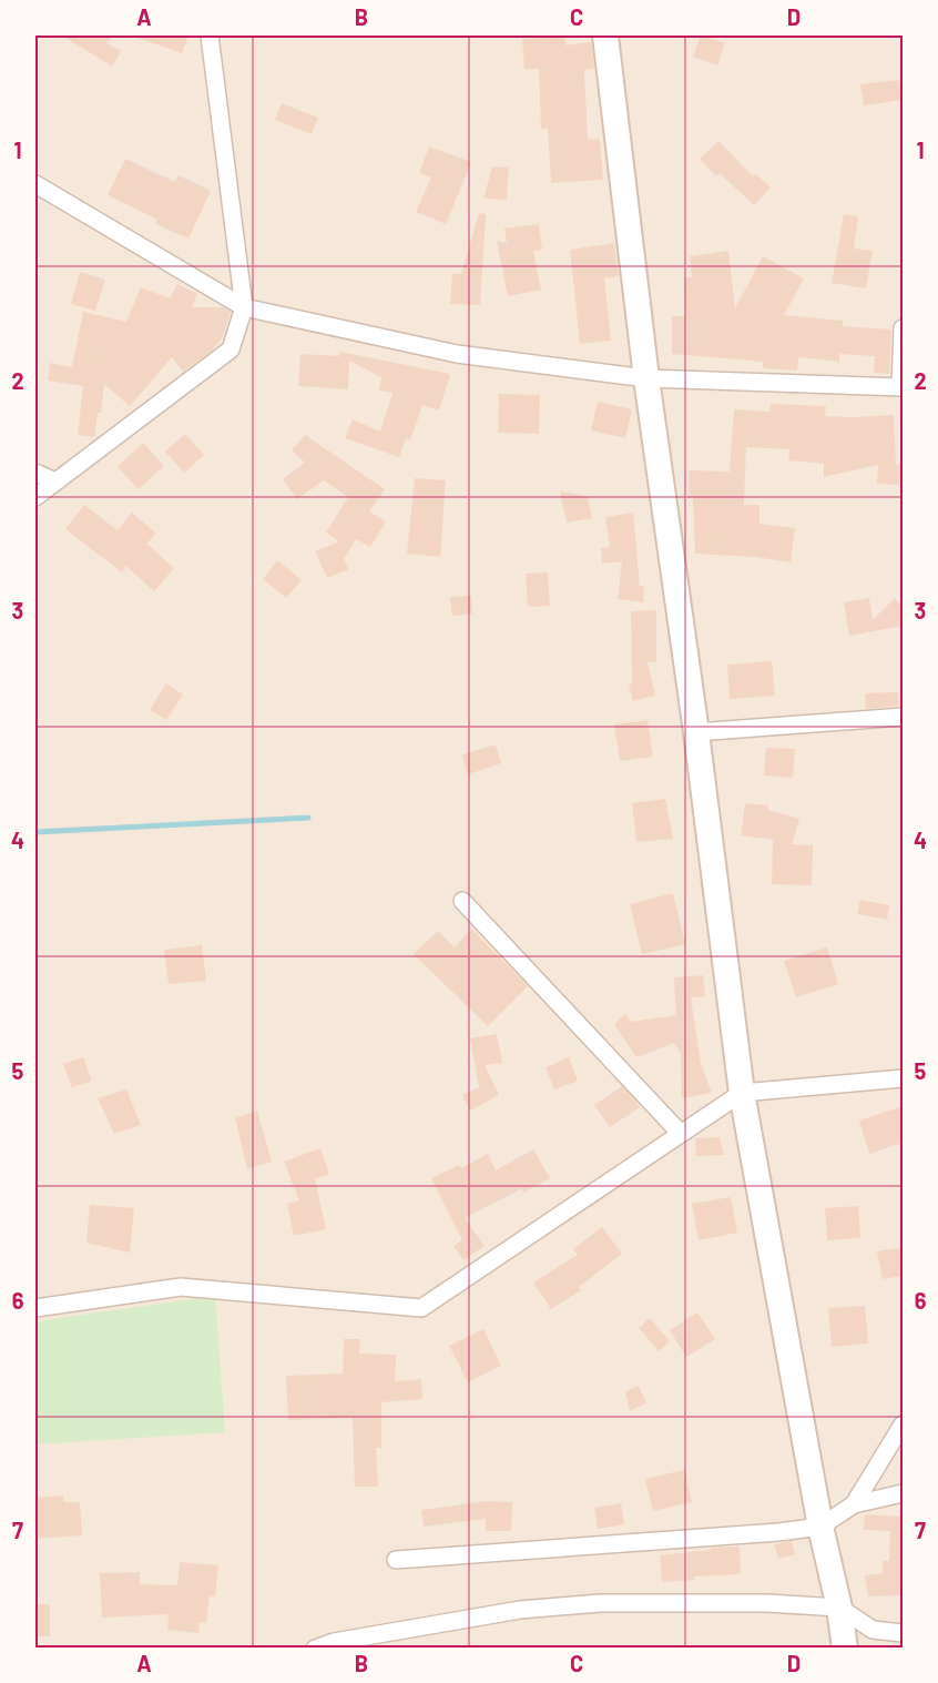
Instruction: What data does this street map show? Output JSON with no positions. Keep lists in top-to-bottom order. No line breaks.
{"grid":{"columns":["A","B","C","D"],"rows":["1","2","3","4","5","6","7"]}}
